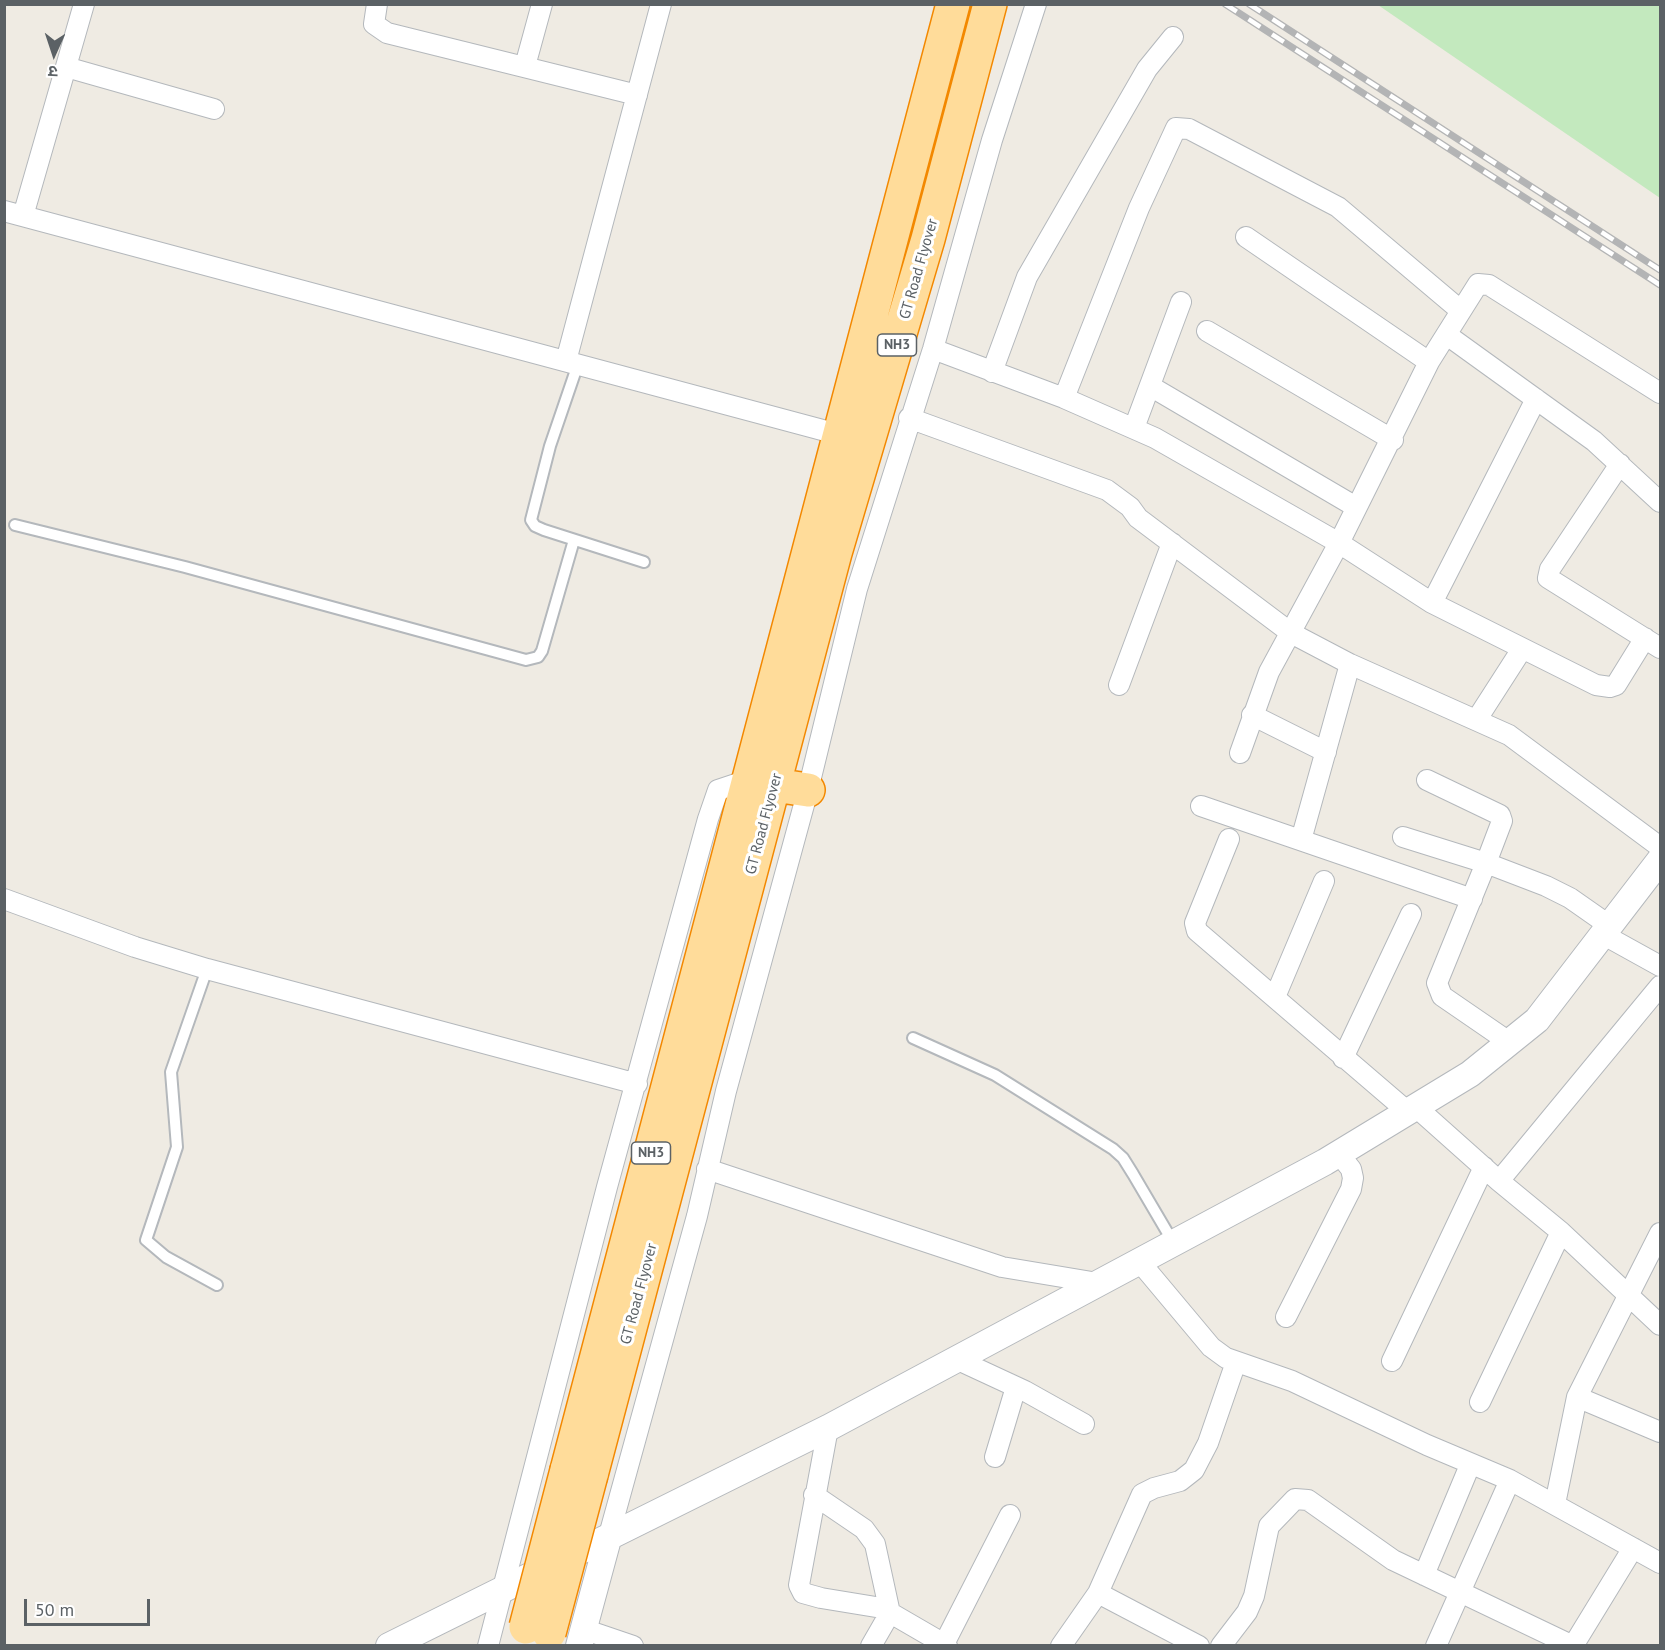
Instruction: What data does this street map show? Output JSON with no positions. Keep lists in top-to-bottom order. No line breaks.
{"streets":{"highway":["GT Road Flyover","NH3"]},"scale_bar":"50 m","north":"bottom"}
